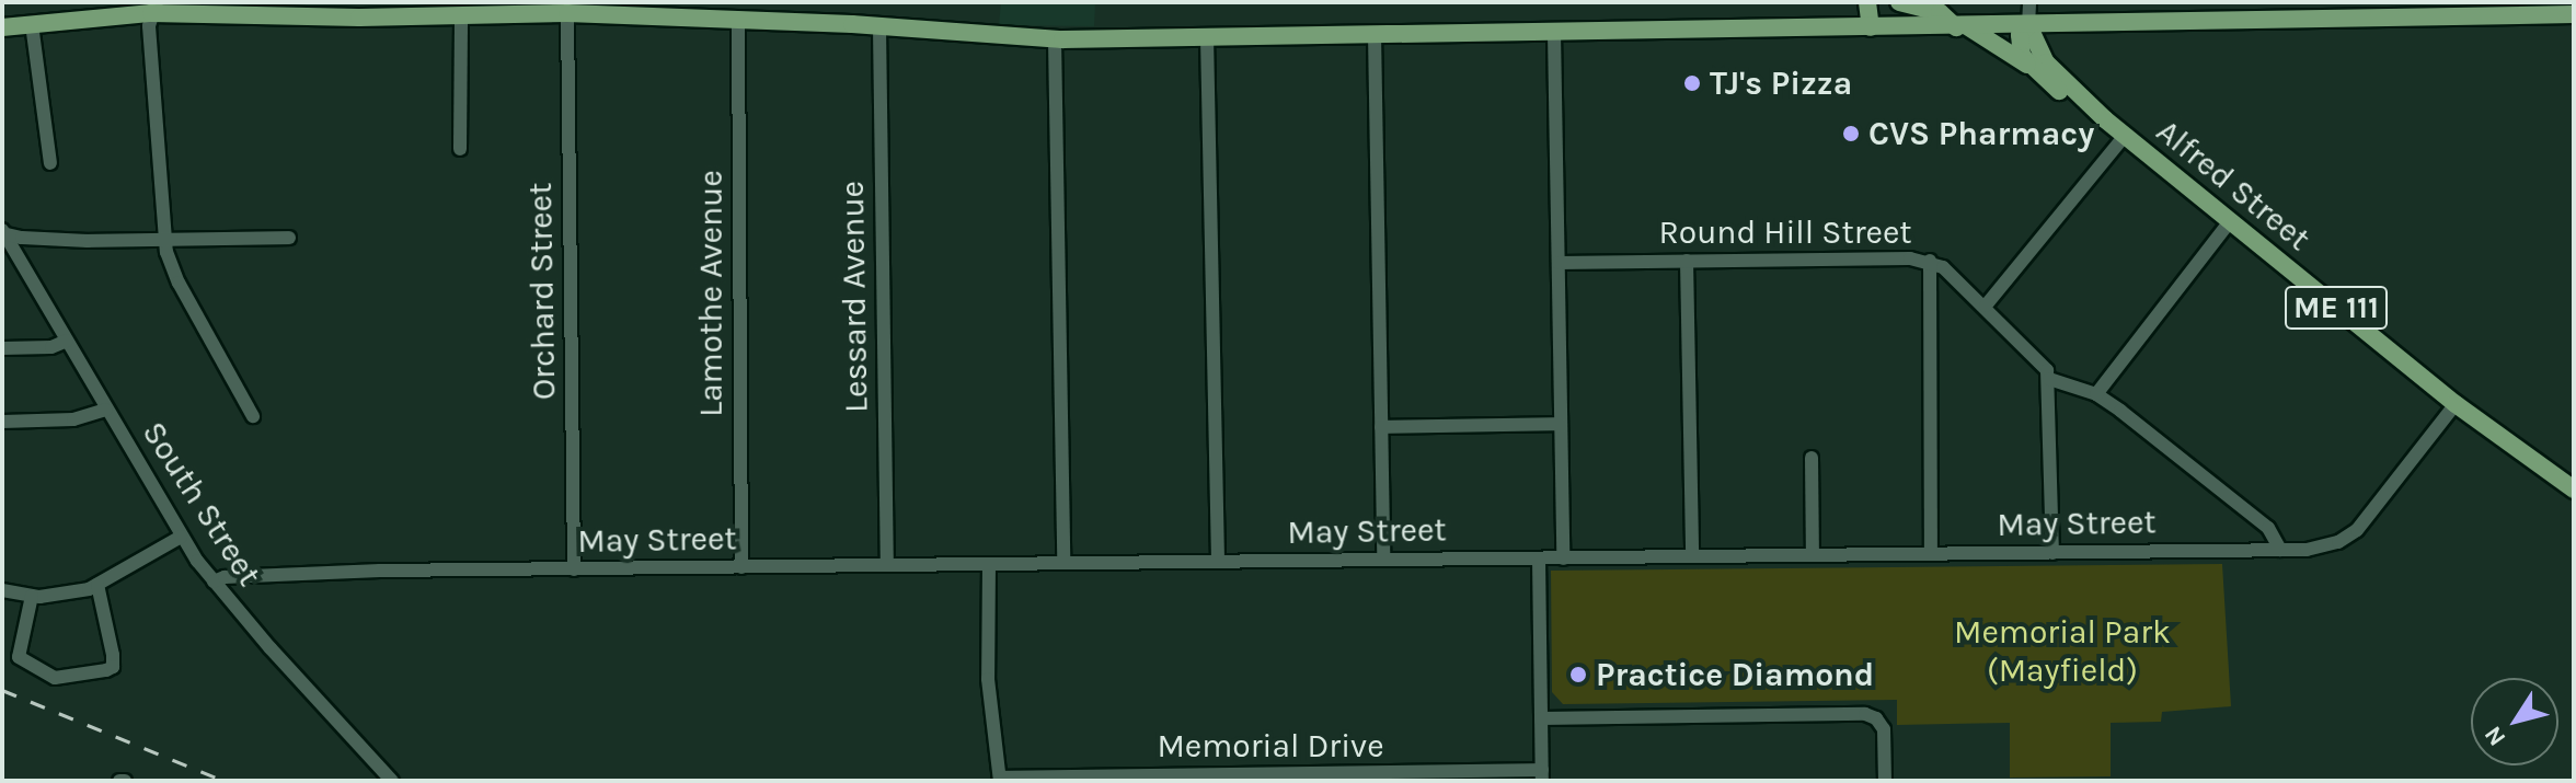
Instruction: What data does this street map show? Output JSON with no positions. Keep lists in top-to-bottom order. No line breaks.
{"streets":{"main road":["Alfred Street","ME 111"],"street":["Round Hill Street","Orchard Street","Lamothe Avenue","Lessard Avenue","South Street","May Street","Memorial Drive"]},"crossings":[["Alfred Street","May Street"],["Orchard Street","May Street"],["Lamothe Avenue","May Street"],["Lessard Avenue","May Street"],["South Street","May Street"]],"parks":["Memorial Park (Mayfield)"],"places":["TJ's Pizza","CVS Pharmacy","Practice Diamond"],"north":"bottom left"}
